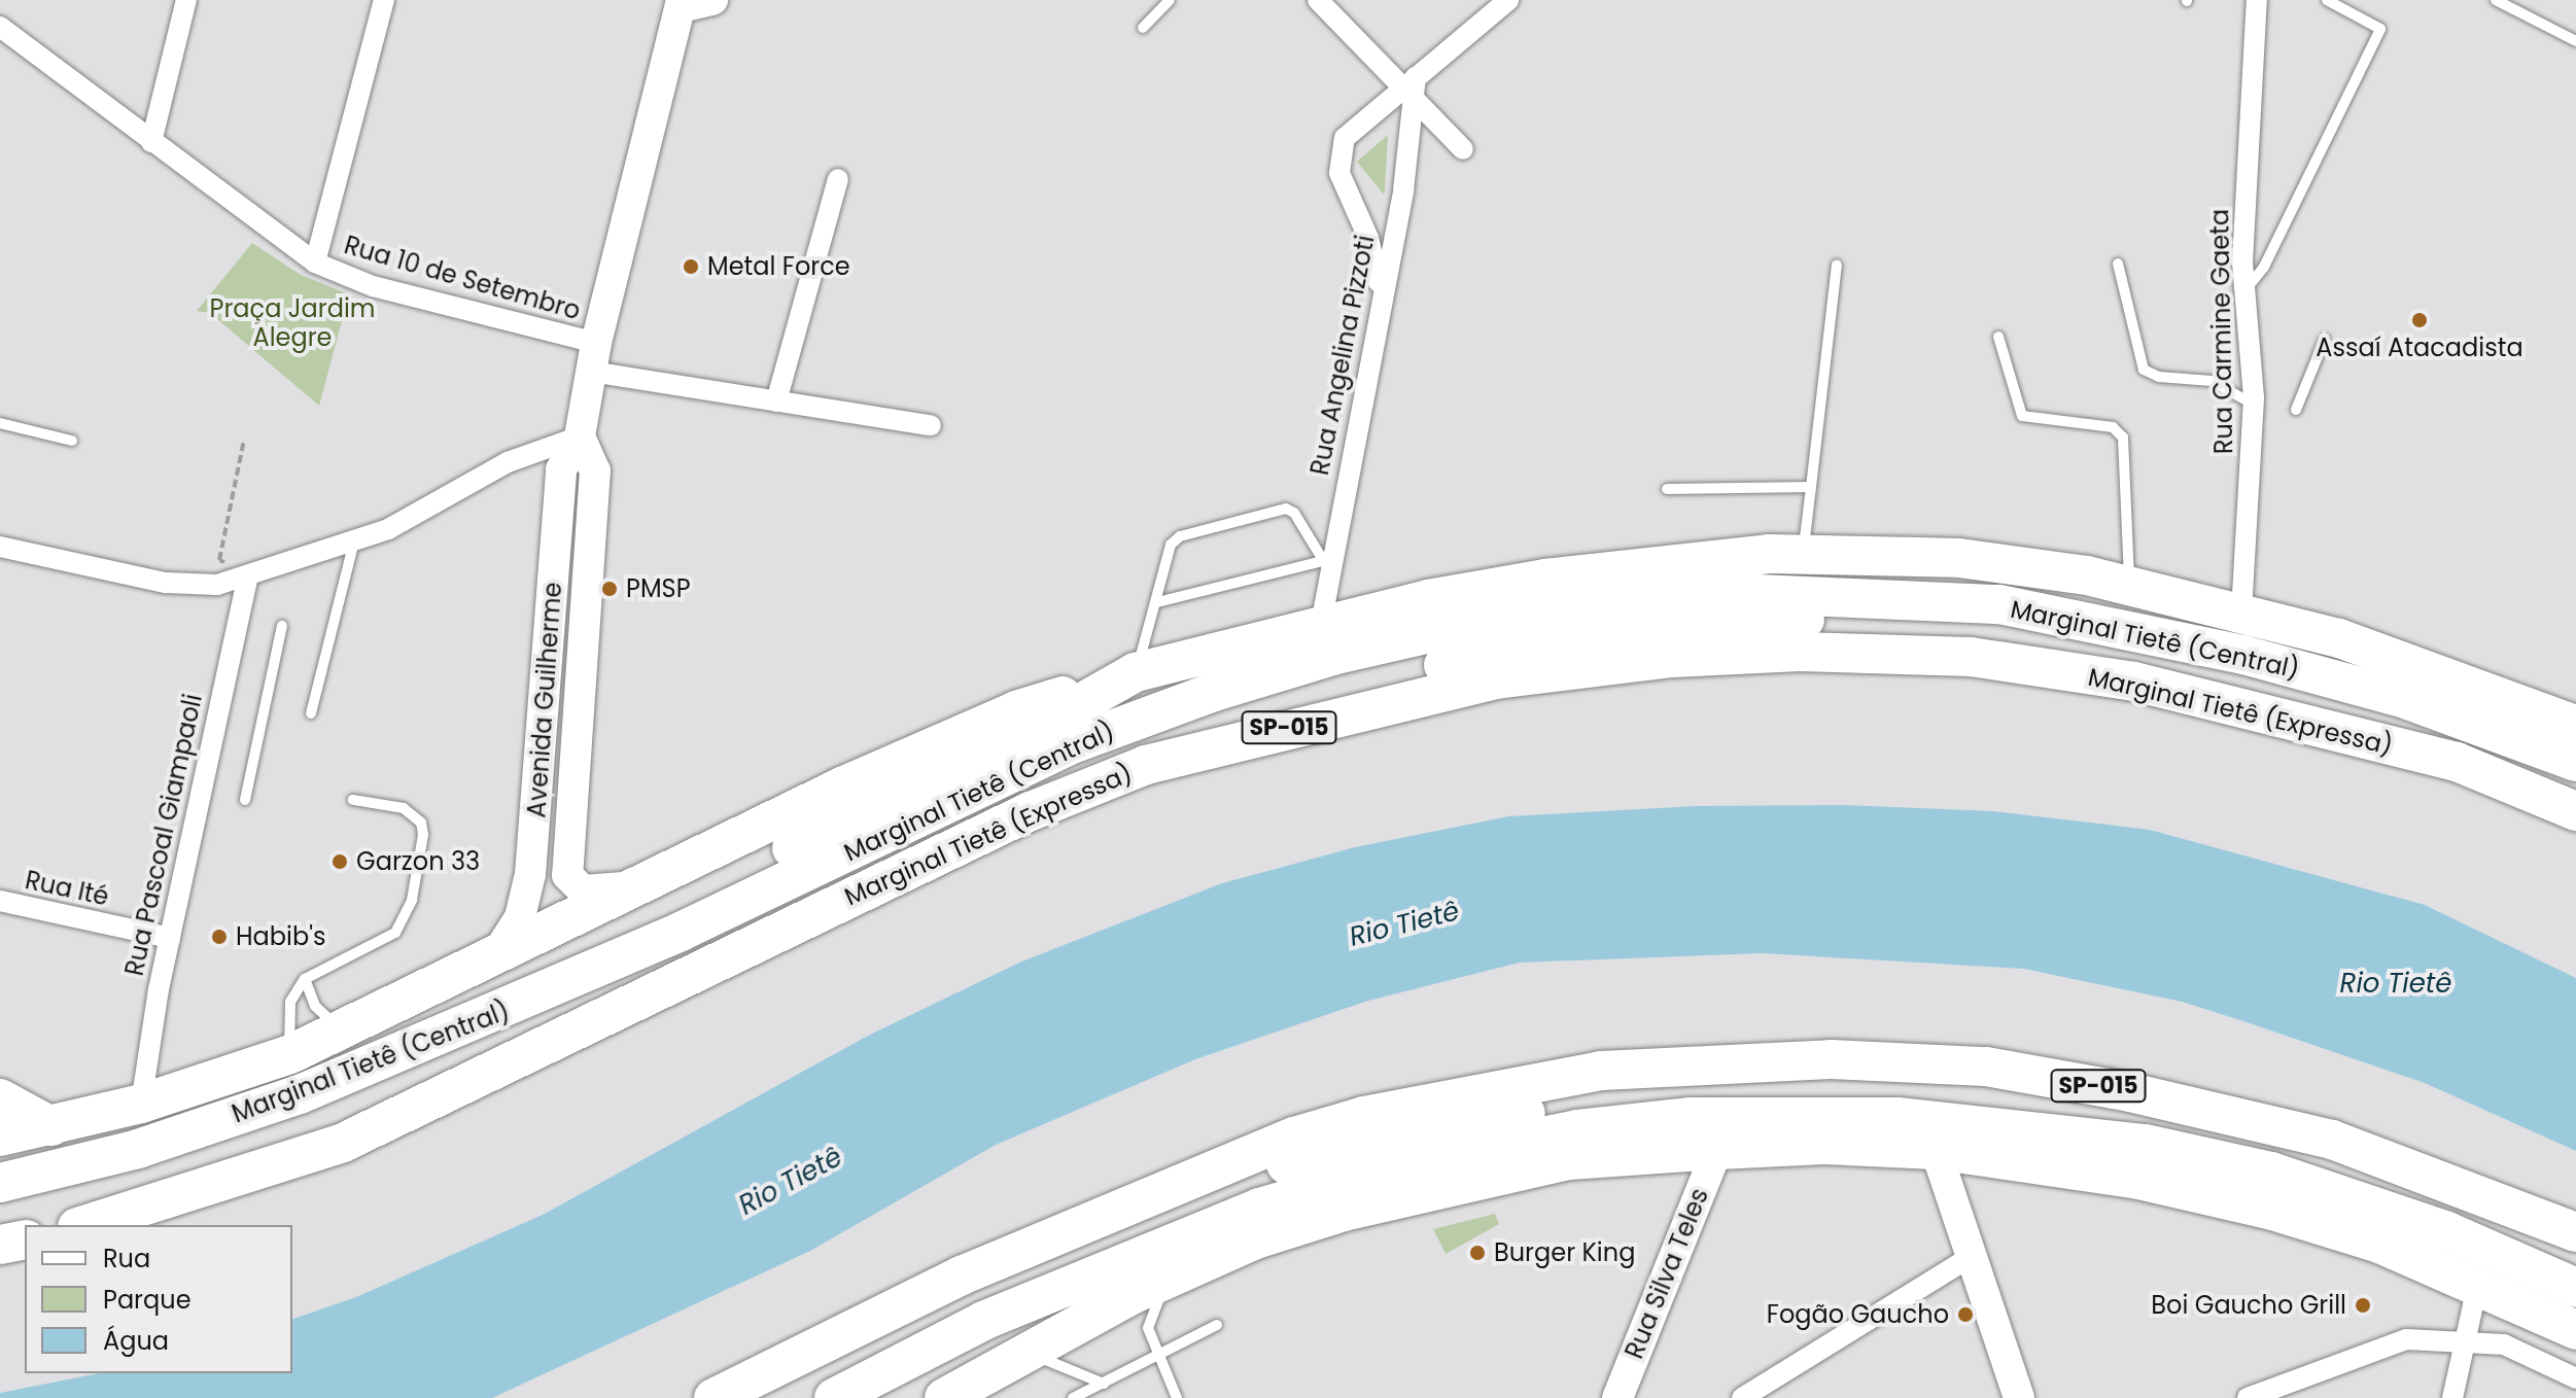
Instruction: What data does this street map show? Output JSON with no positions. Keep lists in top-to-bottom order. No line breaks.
{"streets":{"highway":["Marginal Tietê (Central)","Marginal Tietê (Expressa)","SP-015"],"street":["Rua 10 de Setembro","Rua Carmine Gaeta","Rua Angelina Pizzoti","Avenida Guilherme","Rua Pascoal Giampaoli","Rua Ité","Rua Silva Teles"]},"crossings":[["Rua 10 de Setembro","Avenida Guilherme"],["Rua Pascoal Giampaoli","Rua Ité"]],"water":["Rio Tietê"],"parks":["Praça Jardim Alegre"],"places":["Metal Force","Assaí Atacadista","PMSP","Garzon 33","Habib's","Burger King","Boi Gaucho Grill","Fogão Gaucho"],"legend":["Rua","Parque","Água"]}
